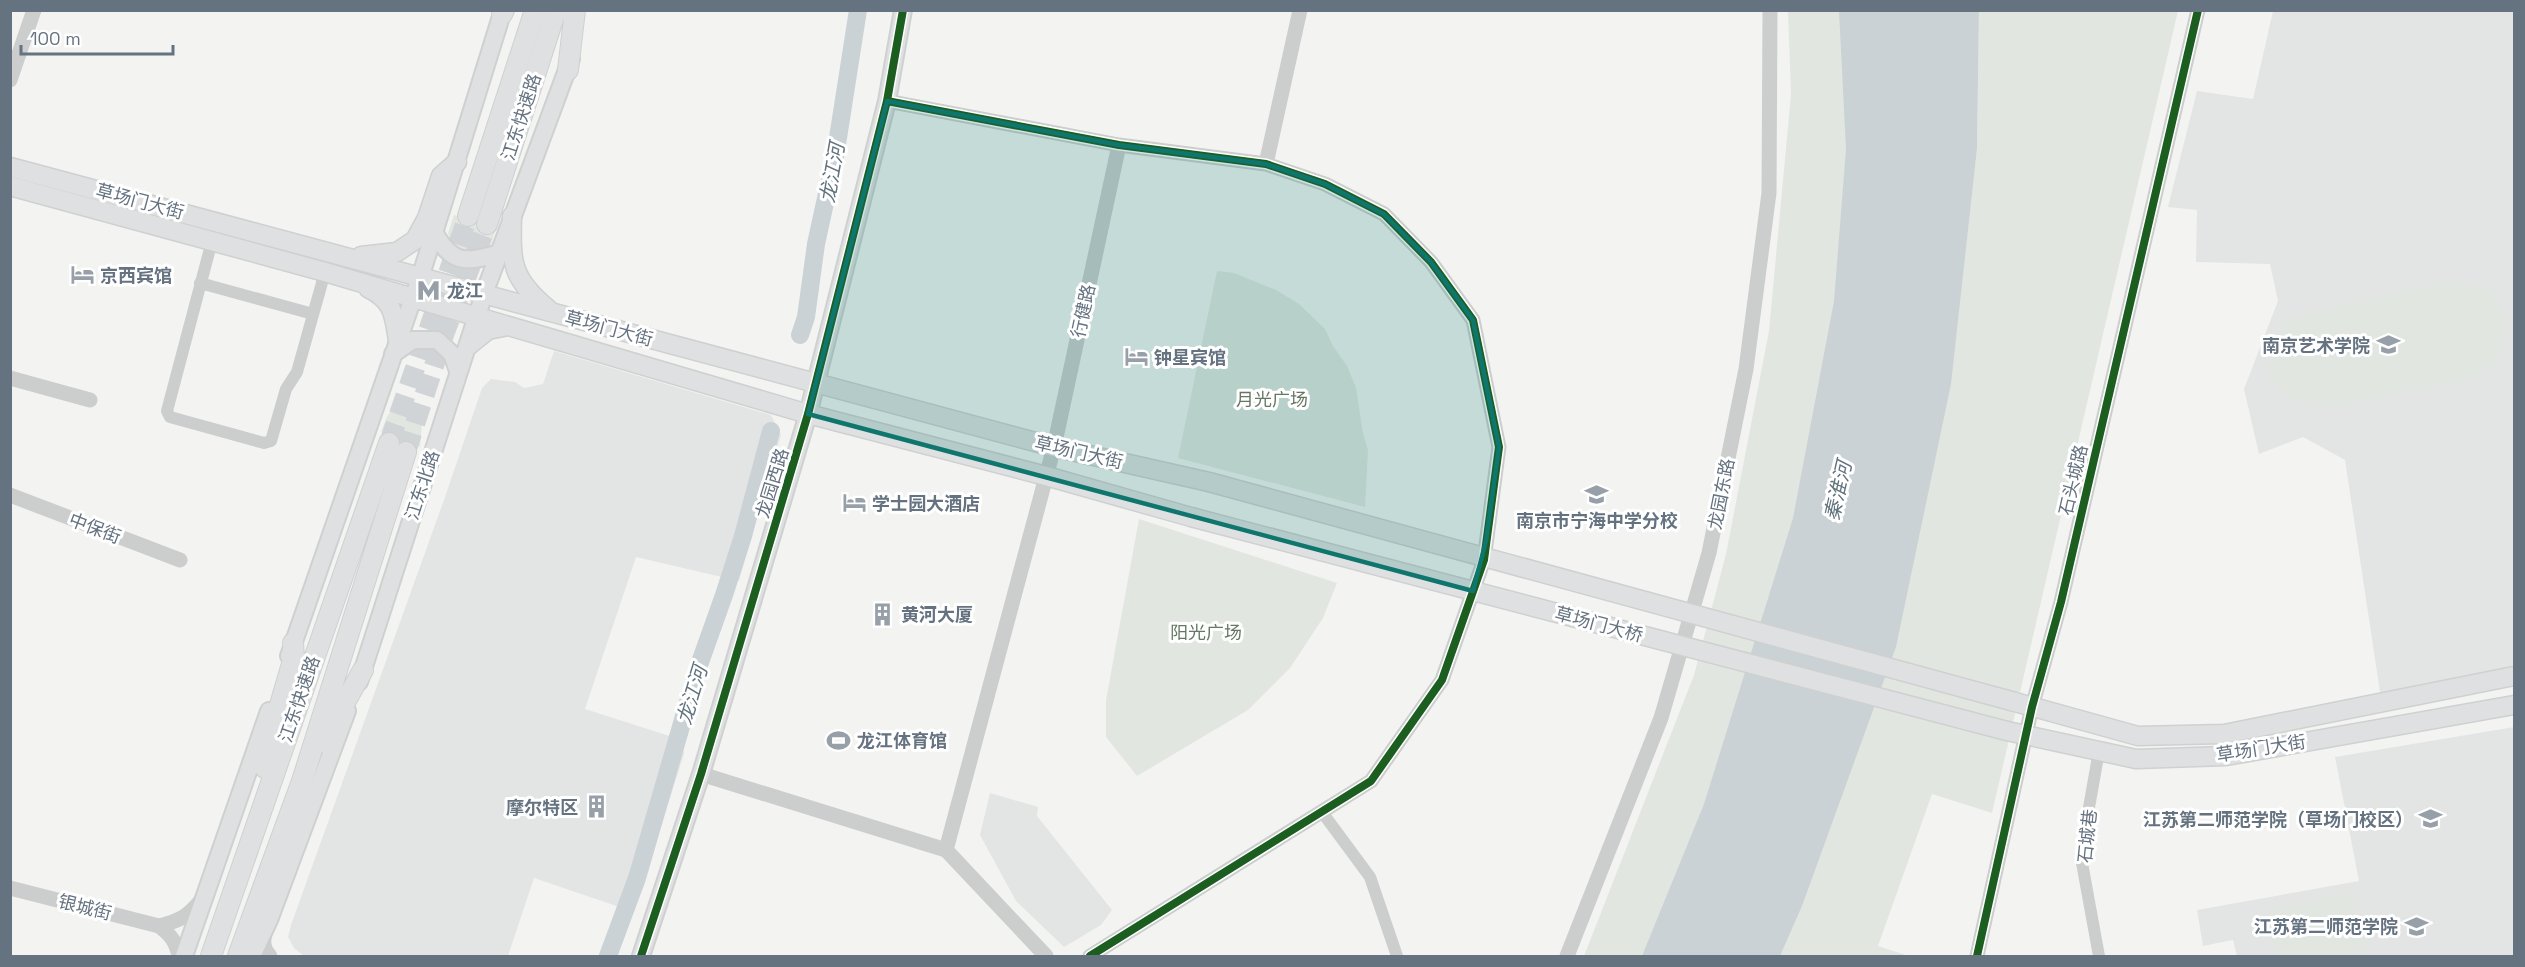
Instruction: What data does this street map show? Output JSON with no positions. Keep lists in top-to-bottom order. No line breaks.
{"streets":{"highway":["江东快速路"],"main road":["草场门大街","龙园西路","江东北路","草场门大桥"],"street":["行健路","石头城路","龙园东路","中保街","石城巷","银城街"]},"crossings":[["草场门大街","行健路"],["草场门大街","石头城路"],["草场门大街","龙园西路"],["草场门大街","江东北路"],["草场门大街","草场门大桥"],["草场门大街","石城巷"],["石头城路","草场门大桥"]],"water":["龙江河","秦淮河"],"parks":["月光广场","阳光广场"],"places":{"hotel":["京西宾馆","钟星宾馆","学士园大酒店"],"metro station":["龙江"],"school or university":["南京艺术学院","南京市宁海中学分校","江苏第二师范学院（草场门校区）","江苏第二师范学院"],"building":["黄河大厦","摩尔特区"],"sports":["龙江体育馆"]},"scale_bar":"100 m"}
